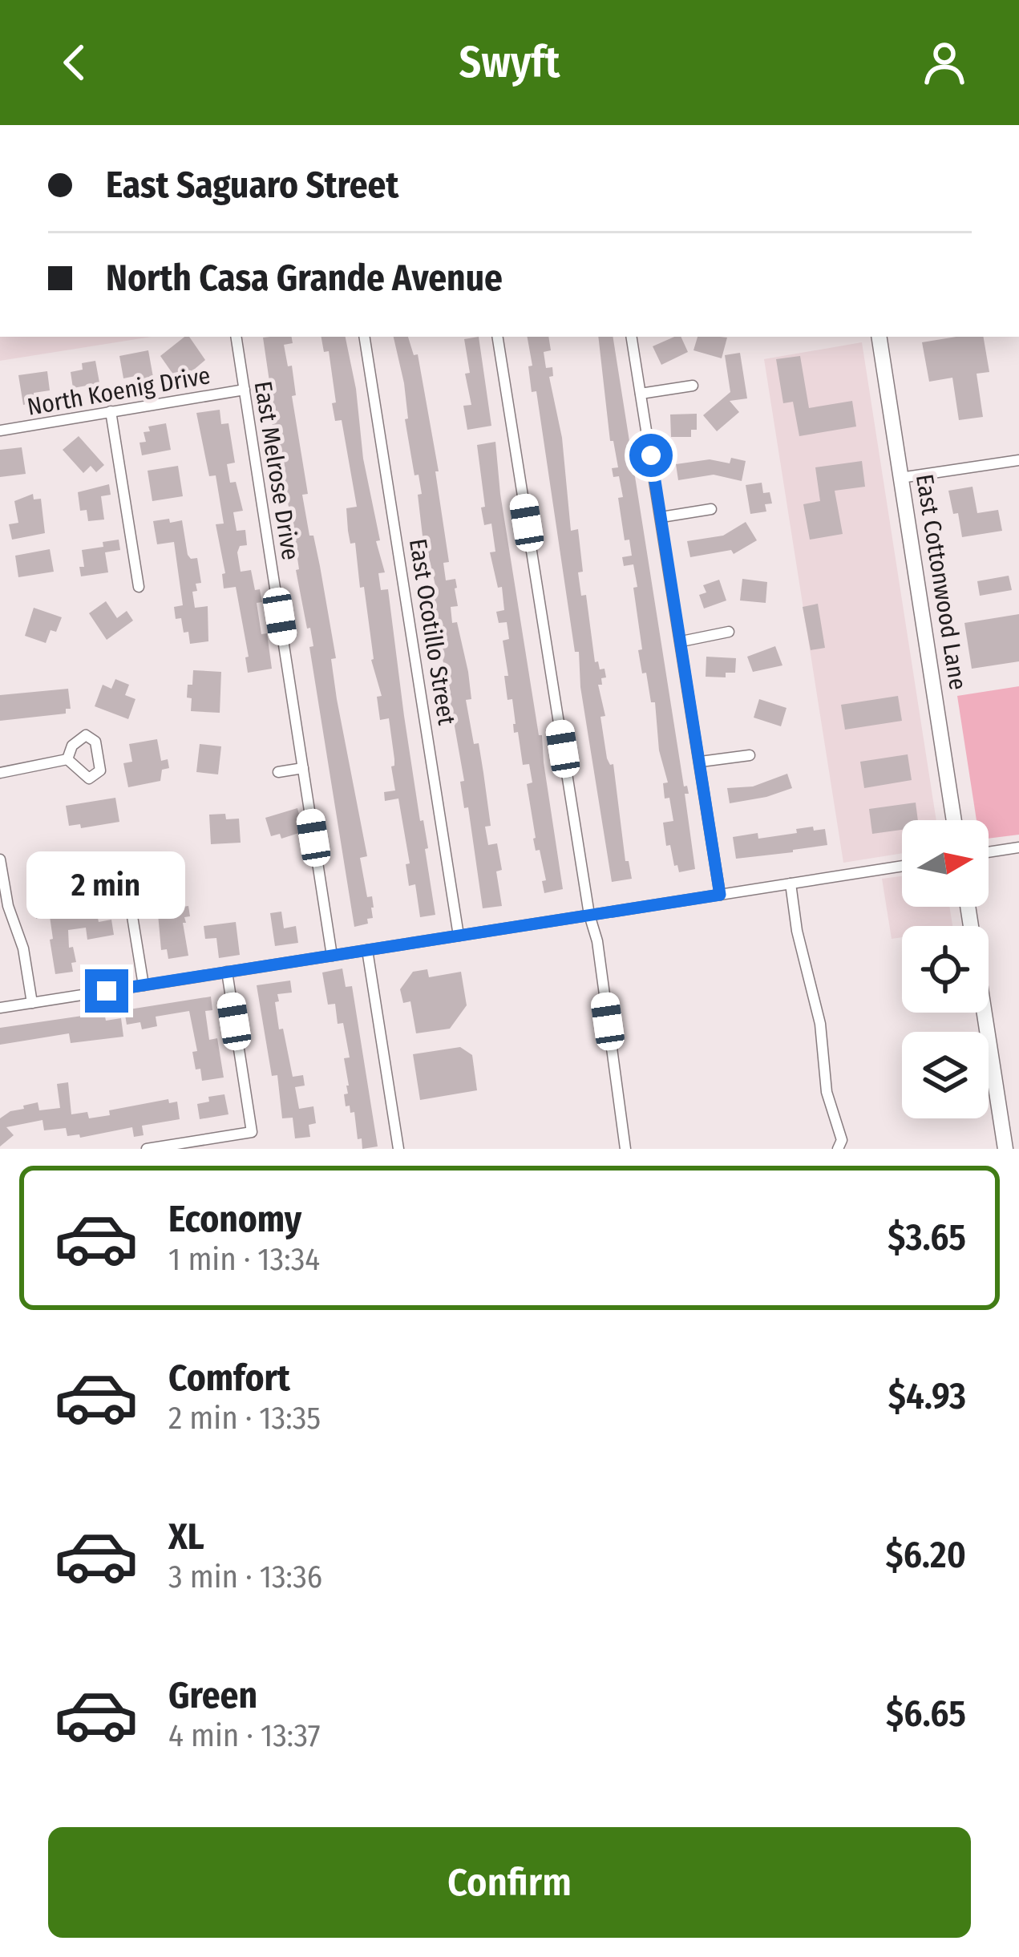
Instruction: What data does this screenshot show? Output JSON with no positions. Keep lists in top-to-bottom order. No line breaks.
{"streets":{"main road":["East Cottonwood Lane"],"street":["North Koenig Drive","East Melrose Drive","East Ocotillo Street"]},"crossings":[["North Koenig Drive","East Melrose Drive"]],"north":"right","page":{"header":"Swyft","banner":["East Saguaro Street","North Casa Grande Avenue"],"bubble":"2 min","list":[{"name":"Economy","note":"1 min · 13:34","value":"$3.65"},{"name":"Comfort","note":"2 min · 13:35","value":"$4.93"},{"name":"XL","note":"3 min · 13:36","value":"$6.20"},{"name":"Green","note":"4 min · 13:37","value":"$6.65"}],"buttons":"Confirm"}}
